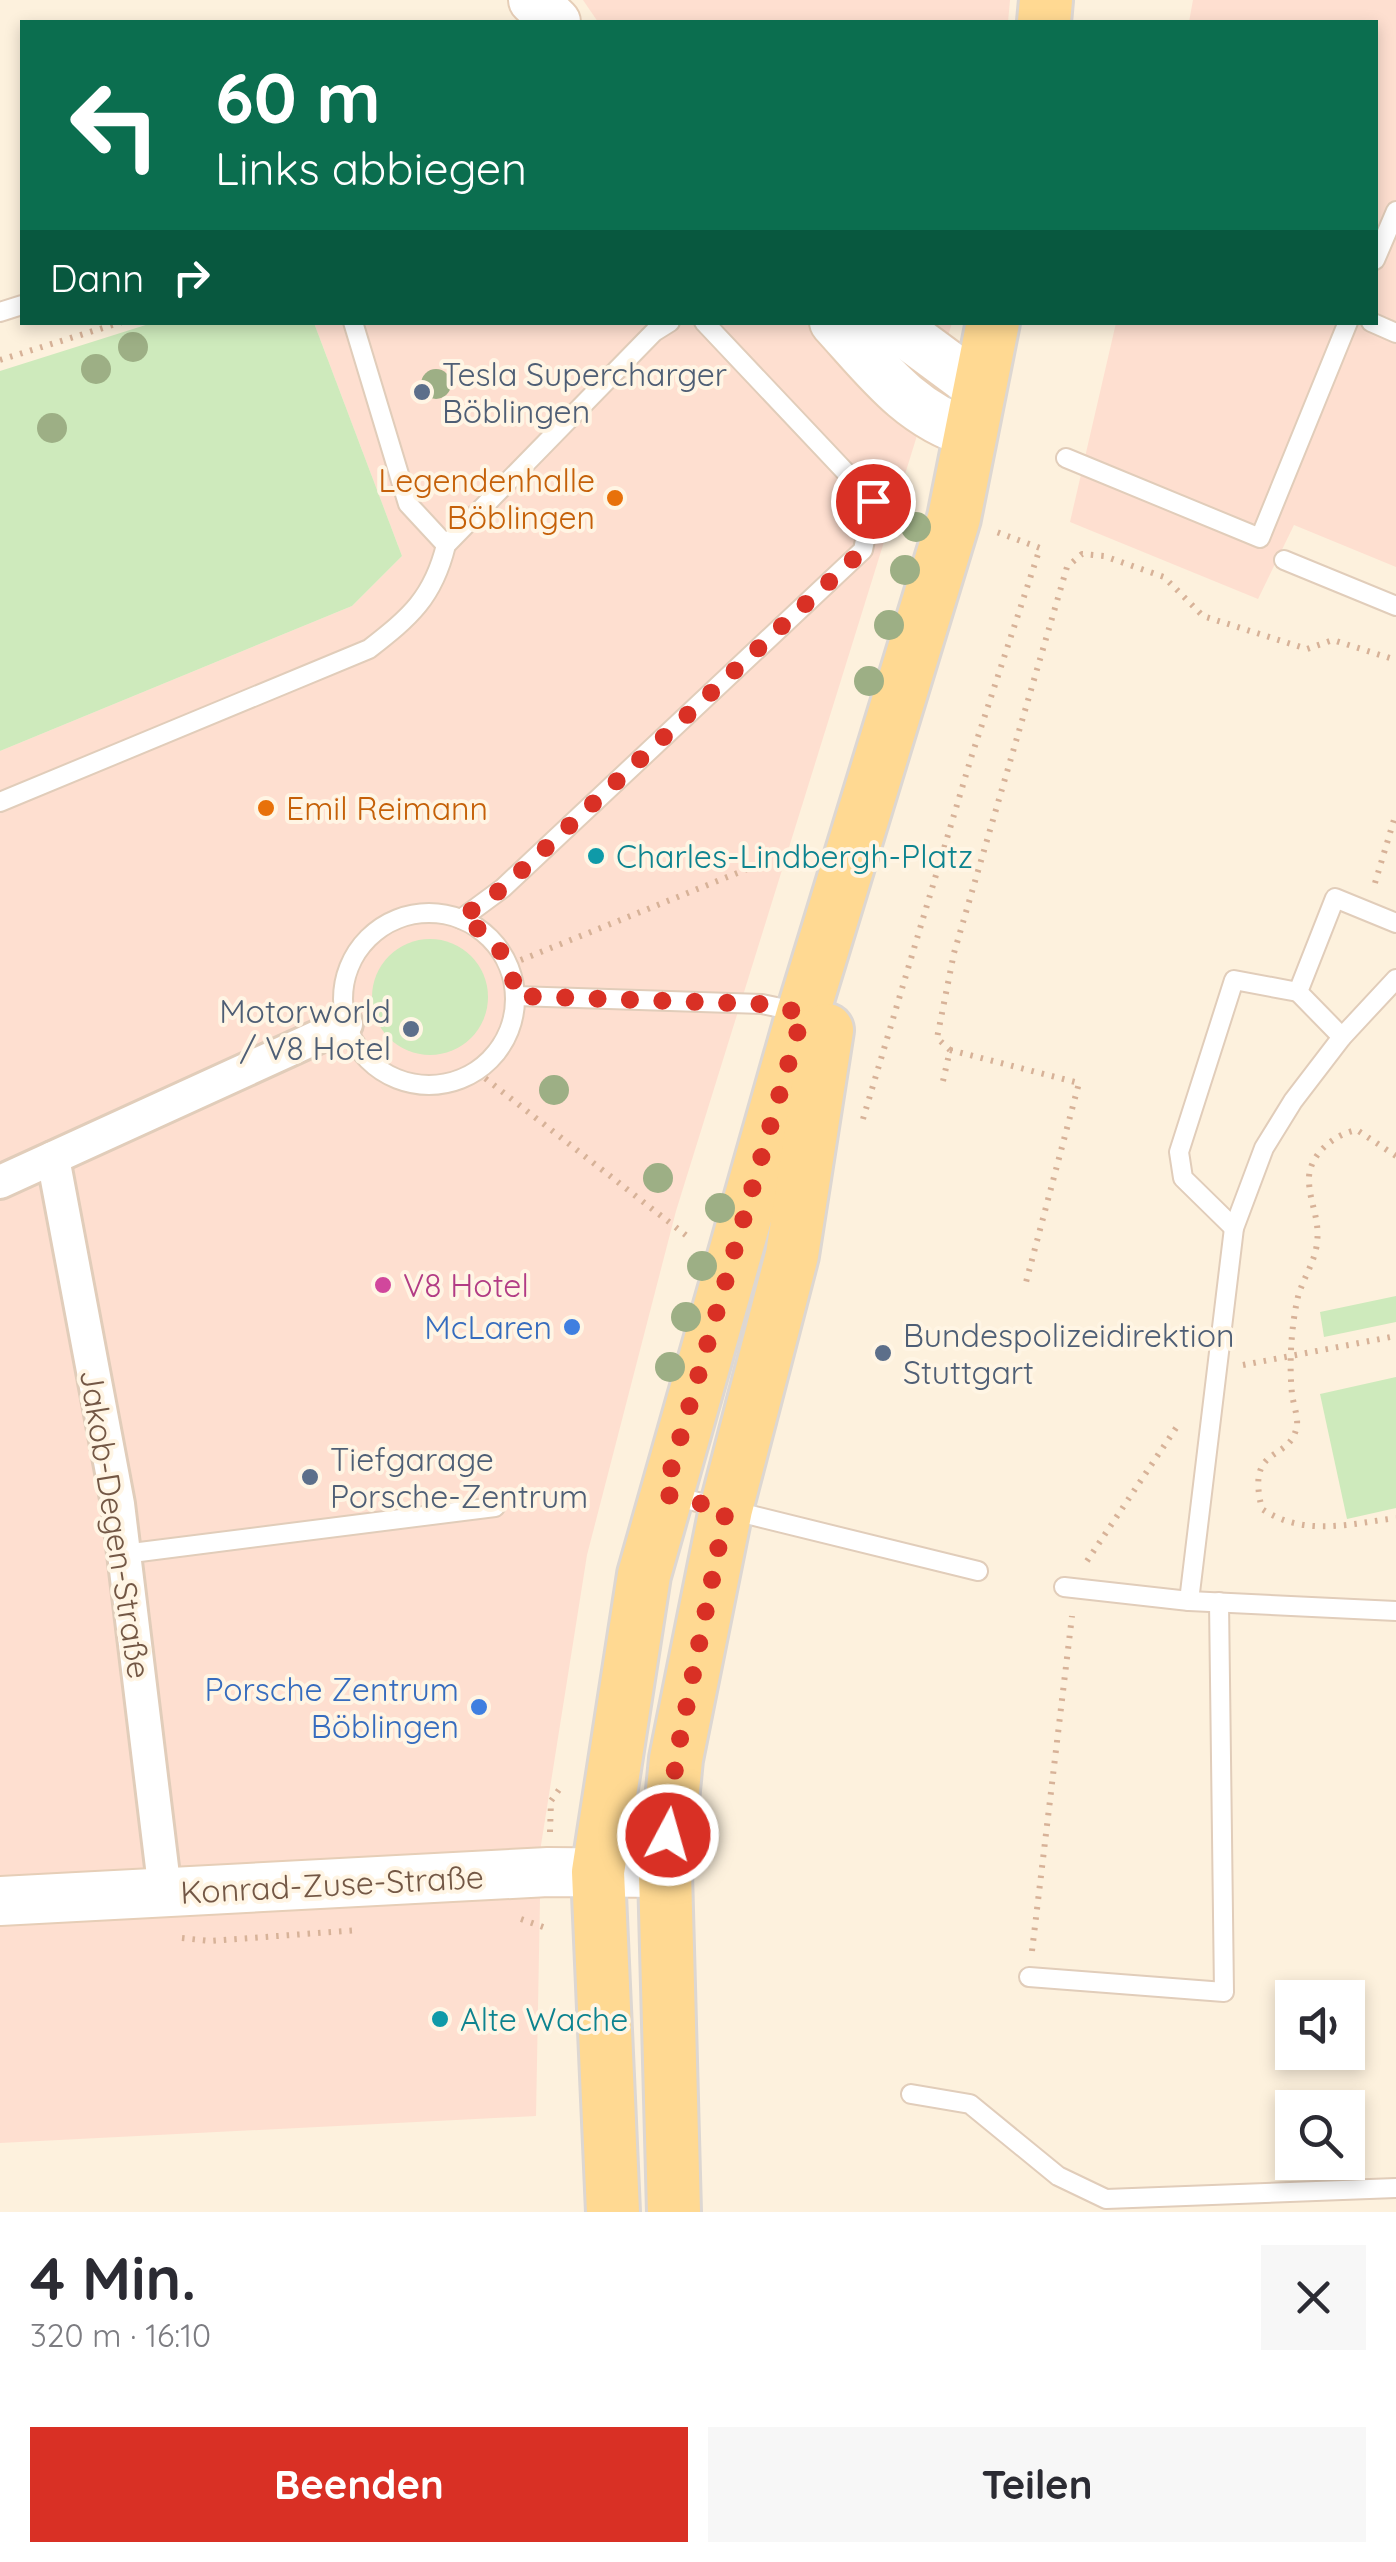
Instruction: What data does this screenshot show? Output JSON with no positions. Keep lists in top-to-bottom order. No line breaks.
{"streets":{"street":["Jakob-Degen-Straße","Konrad-Zuse-Straße"]},"crossings":[["Jakob-Degen-Straße","Konrad-Zuse-Straße"]],"places":["Tesla Supercharger Böblingen","Legendenhalle Böblingen","Emil Reimann","Charles-Lindbergh-Platz","Motorworld / V8 Hotel","V8 Hotel","McLaren","Bundespolizeidirektion Stuttgart","Tiefgarage Porsche-Zentrum","Porsche Zentrum Böblingen","Alte Wache"],"page":{"turn":["60 m","Links abbiegen"],"then":"Dann","heading":["4 Min.","320 m · 16:10"],"buttons":["Beenden","Teilen"]}}
